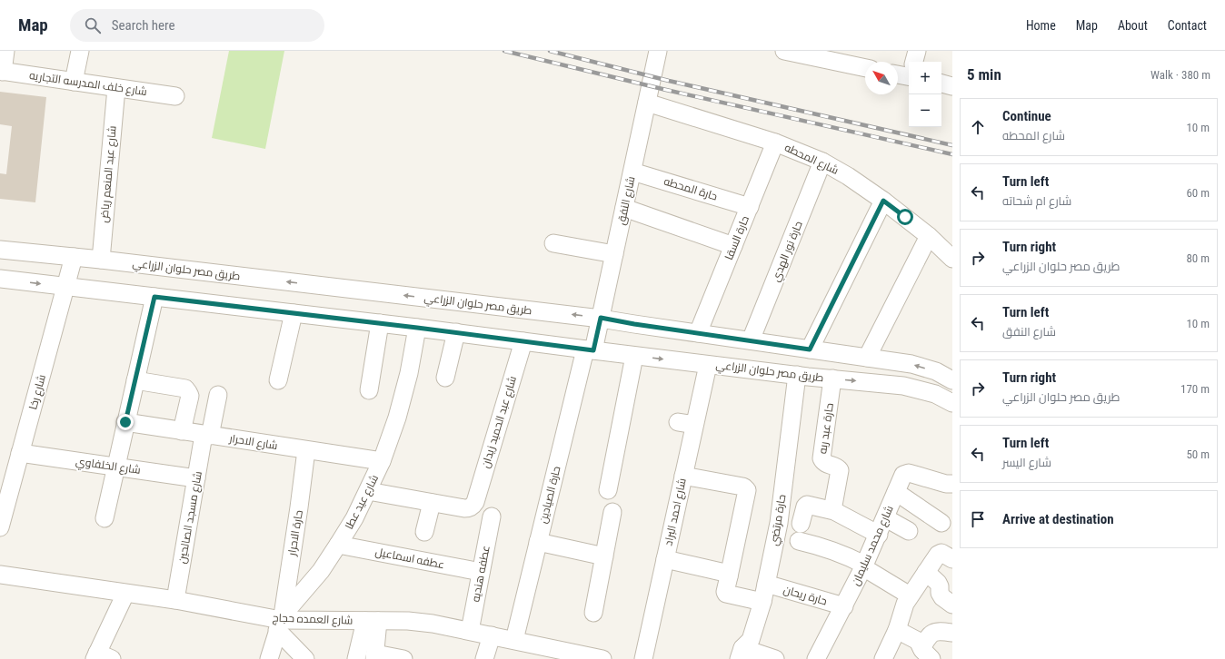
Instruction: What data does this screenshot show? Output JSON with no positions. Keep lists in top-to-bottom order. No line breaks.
{"streets":{"street":["شارع خلف المدرسه التجاريه","شارع المحطه","شارع عبد المنعم رياض","حارة المحطه","شارع النفق","حارة السقا","حارة نور الهدي","طريق مصر حلوان الزراعي","شارع رخا","شارع عبد الحميد زيدان","حارة عبد ربه","شارع الاحرار","شارع الخلفاوي","حارة الصيادين","شارع عيد عطا","شارع احمد البراد","شارع مسجد الصالحين","حارة مرتضي","حارة الاحرار","شارع محمد سليمان","عطفه اسماعيل","عطفه هنديه","حارة ريحان","شارع العمده حجاج"]},"crossings":[["شارع خلف المدرسه التجاريه","شارع عبد المنعم رياض"],["شارع المحطه","شارع النفق"],["شارع المحطه","حارة السقا"],["شارع المحطه","حارة نور الهدي"],["شارع عبد المنعم رياض","طريق مصر حلوان الزراعي"],["حارة المحطه","شارع النفق"],["حارة المحطه","حارة السقا"],["شارع النفق","طريق مصر حلوان الزراعي"],["شارع النفق","حارة الصيادين"],["حارة السقا","طريق مصر حلوان الزراعي"],["حارة نور الهدي","طريق مصر حلوان الزراعي"],["طريق مصر حلوان الزراعي","شارع رخا"],["طريق مصر حلوان الزراعي","شارع عبد الحميد زيدان"],["طريق مصر حلوان الزراعي","حارة عبد ربه"],["طريق مصر حلوان الزراعي","حارة الصيادين"],["طريق مصر حلوان الزراعي","شارع عيد عطا"],["طريق مصر حلوان الزراعي","شارع احمد البراد"],["طريق مصر حلوان الزراعي","حارة مرتضي"],["شارع رخا","شارع الخلفاوي"],["شارع الاحرار","شارع عيد عطا"],["شارع الاحرار","شارع مسجد الصالحين"],["شارع الاحرار","حارة الاحرار"],["شارع الخلفاوي","شارع مسجد الصالحين"],["حارة الصيادين","شارع العمده حجاج"],["شارع عيد عطا","حارة الاحرار"],["شارع عيد عطا","عطفه اسماعيل"],["شارع عيد عطا","شارع العمده حجاج"],["شارع مسجد الصالحين","شارع العمده حجاج"],["حارة مرتضي","حارة ريحان"],["حارة الاحرار","شارع العمده حجاج"],["شارع محمد سليمان","حارة ريحان"],["عطفه اسماعيل","عطفه هنديه"],["عطفه هنديه","شارع العمده حجاج"]],"north":"top left","page":{"header":"Map","search":"Search here","nav":["Home","Map","About","Contact"],"heading":["5 min","Walk · 380 m"],"map_buttons":["+","−"],"list":[["Continue","شارع المحطه","10 m"],["Turn left","شارع ام شحاته","60 m"],["Turn right","طريق مصر حلوان الزراعي","80 m"],["Turn left","شارع النفق","10 m"],["Turn right","طريق مصر حلوان الزراعي","170 m"],["Turn left","شارع اليسر","50 m"],"Arrive at destination"]}}
